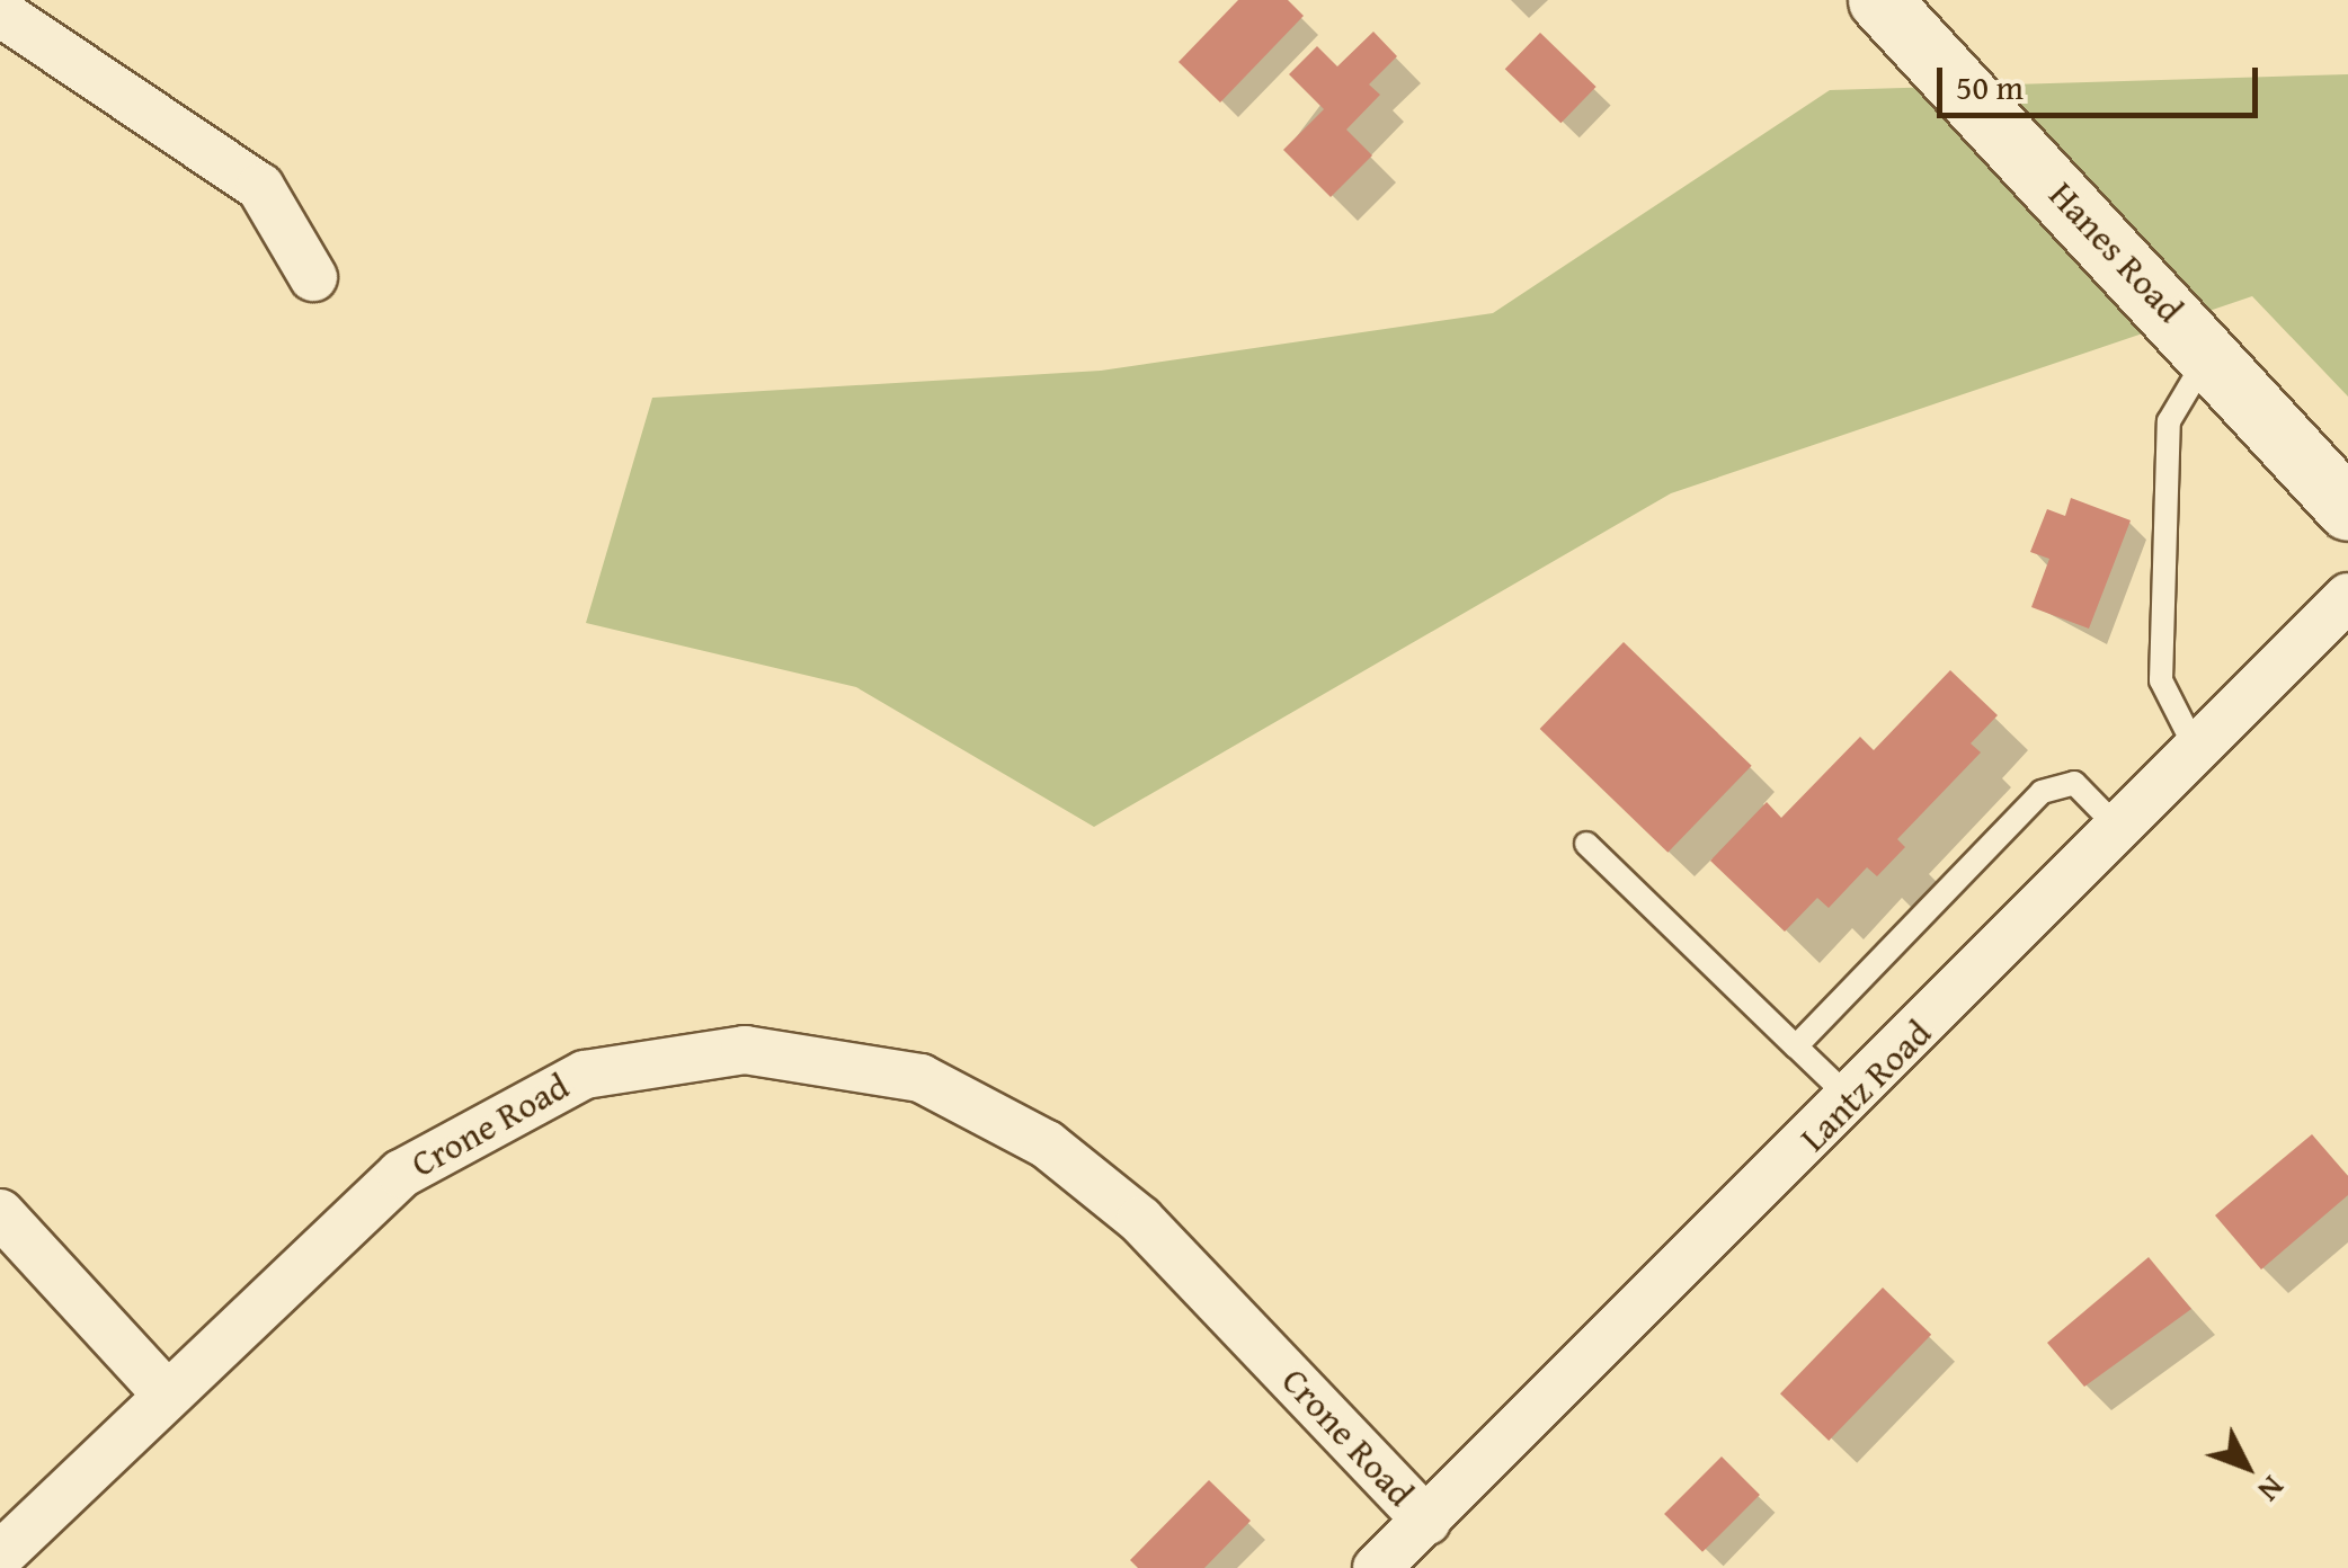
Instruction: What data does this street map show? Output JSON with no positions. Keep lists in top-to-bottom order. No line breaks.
{"streets":{"street":["Hanes Road","Lantz Road","Crone Road"]},"crossings":[["Lantz Road","Crone Road"]],"scale_bar":"50 m","north":"bottom right"}
